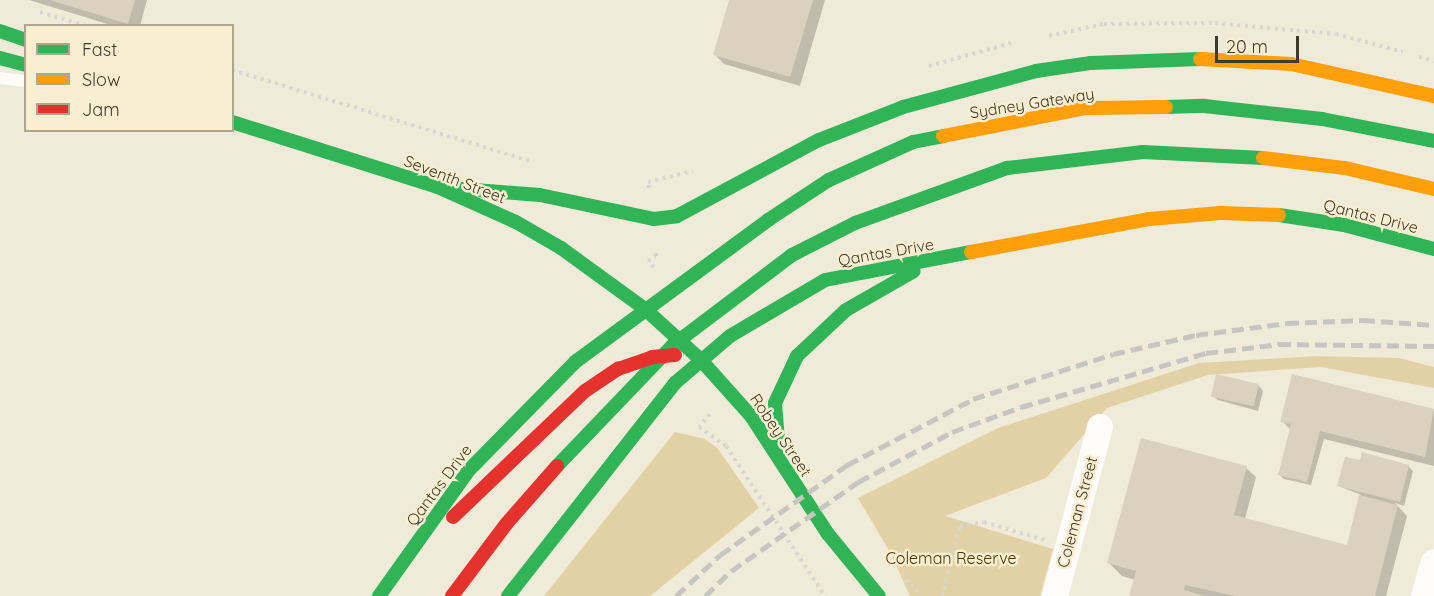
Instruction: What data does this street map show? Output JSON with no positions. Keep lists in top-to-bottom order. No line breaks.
{"streets":{"main road":["Sydney Gateway","Seventh Street","Qantas Drive","Robey Street"],"street":["Coleman Street"]},"crossings":[["Sydney Gateway","Qantas Drive"],["Seventh Street","Qantas Drive"],["Seventh Street","Robey Street"],["Qantas Drive","Robey Street"]],"parks":["Coleman Reserve"],"legend":["Fast","Slow","Jam"],"scale_bar":"20 m"}
